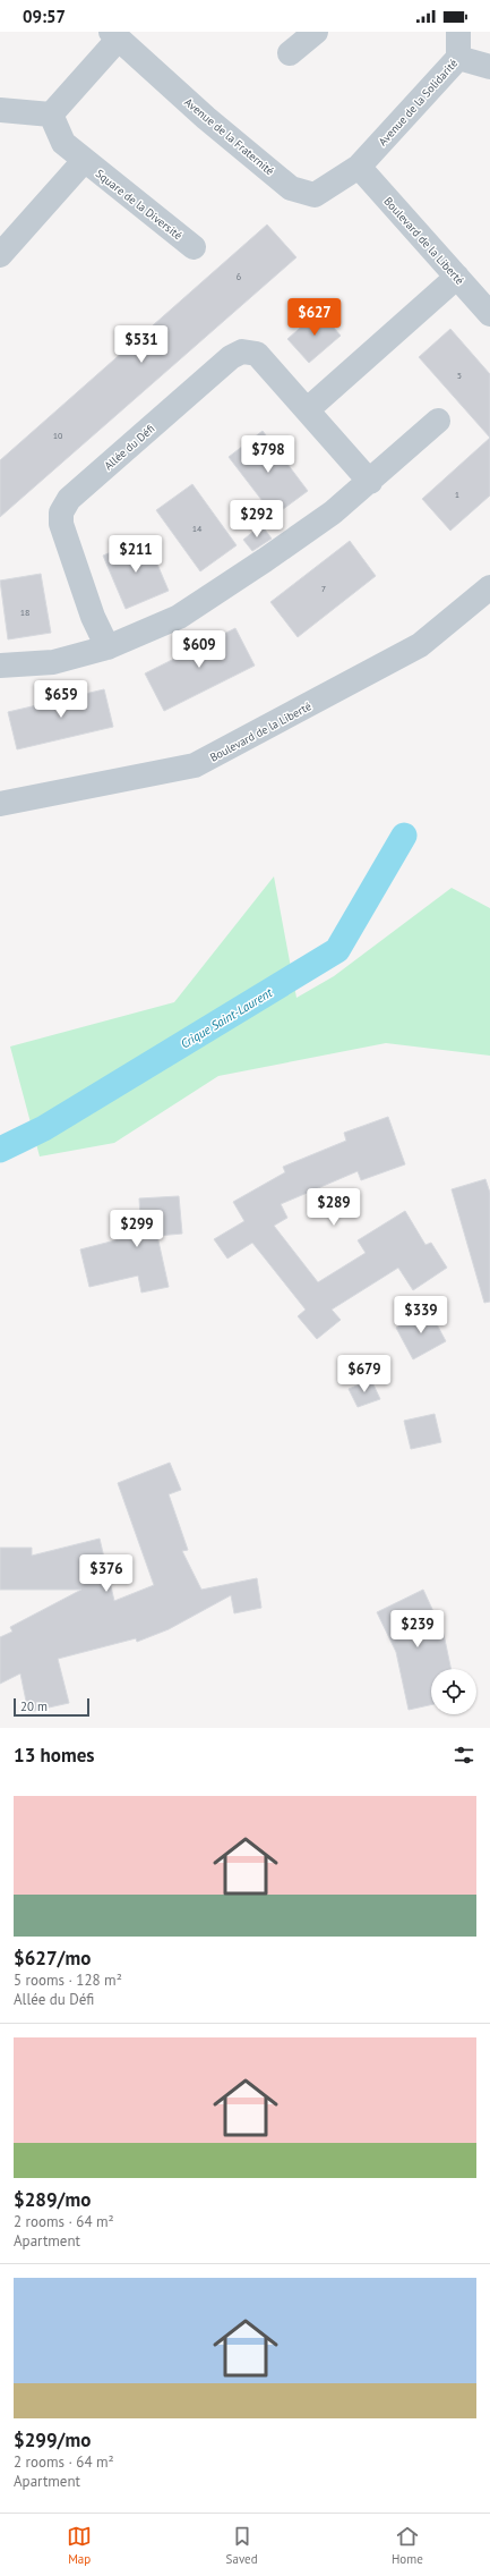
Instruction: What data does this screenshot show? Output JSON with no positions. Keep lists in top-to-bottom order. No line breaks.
{"streets":{"street":["Avenue de la Solidarité","Avenue de la Fraternité","Square de la Diversité","Boulevard de la Liberté","Allée du Défi"]},"crossings":[["Avenue de la Solidarité","Avenue de la Fraternité"],["Avenue de la Solidarité","Boulevard de la Liberté"],["Avenue de la Fraternité","Boulevard de la Liberté"]],"water":["Crique Saint-Laurent"],"house_numbers":["6","5","10","1","14","7","18"],"scale_bar":"20 m","page":{"status":"09:57","price":["$627","$531","$798","$292","$211","$609","$659","$289","$299","$339","$679","$376","$239"],"scale":"20 m","heading":"13 homes","list":[{"name":"$627/mo","note":"5 rooms · 128 m² · Allée du Défi"},{"name":"$289/mo","note":"2 rooms · 64 m² · Apartment"},{"name":"$299/mo","note":"2 rooms · 64 m² · Apartment"}],"tabs":["Map","Saved","Home"]}}
